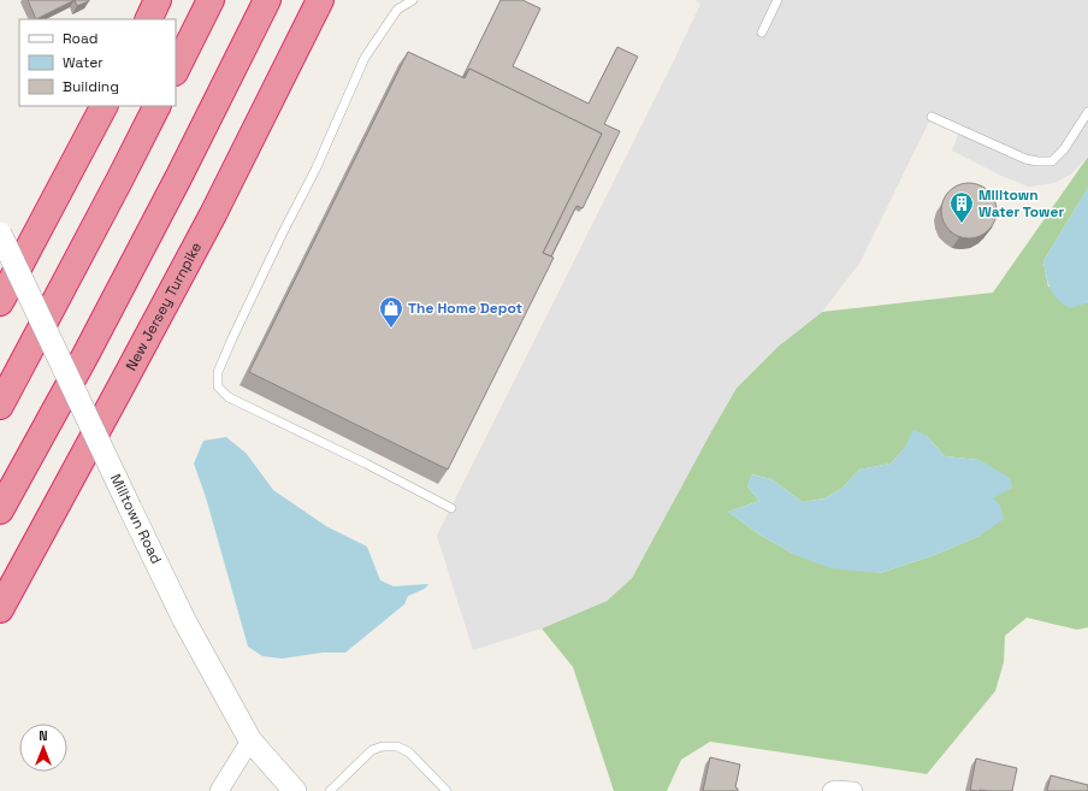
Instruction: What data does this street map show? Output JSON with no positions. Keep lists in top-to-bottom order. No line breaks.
{"streets":{"highway":["New Jersey Turnpike"],"street":["Milltown Road"]},"places":{"building":["Milltown Water Tower"],"shop":["The Home Depot"]},"legend":["Road","Water","Building"],"north":"top"}
